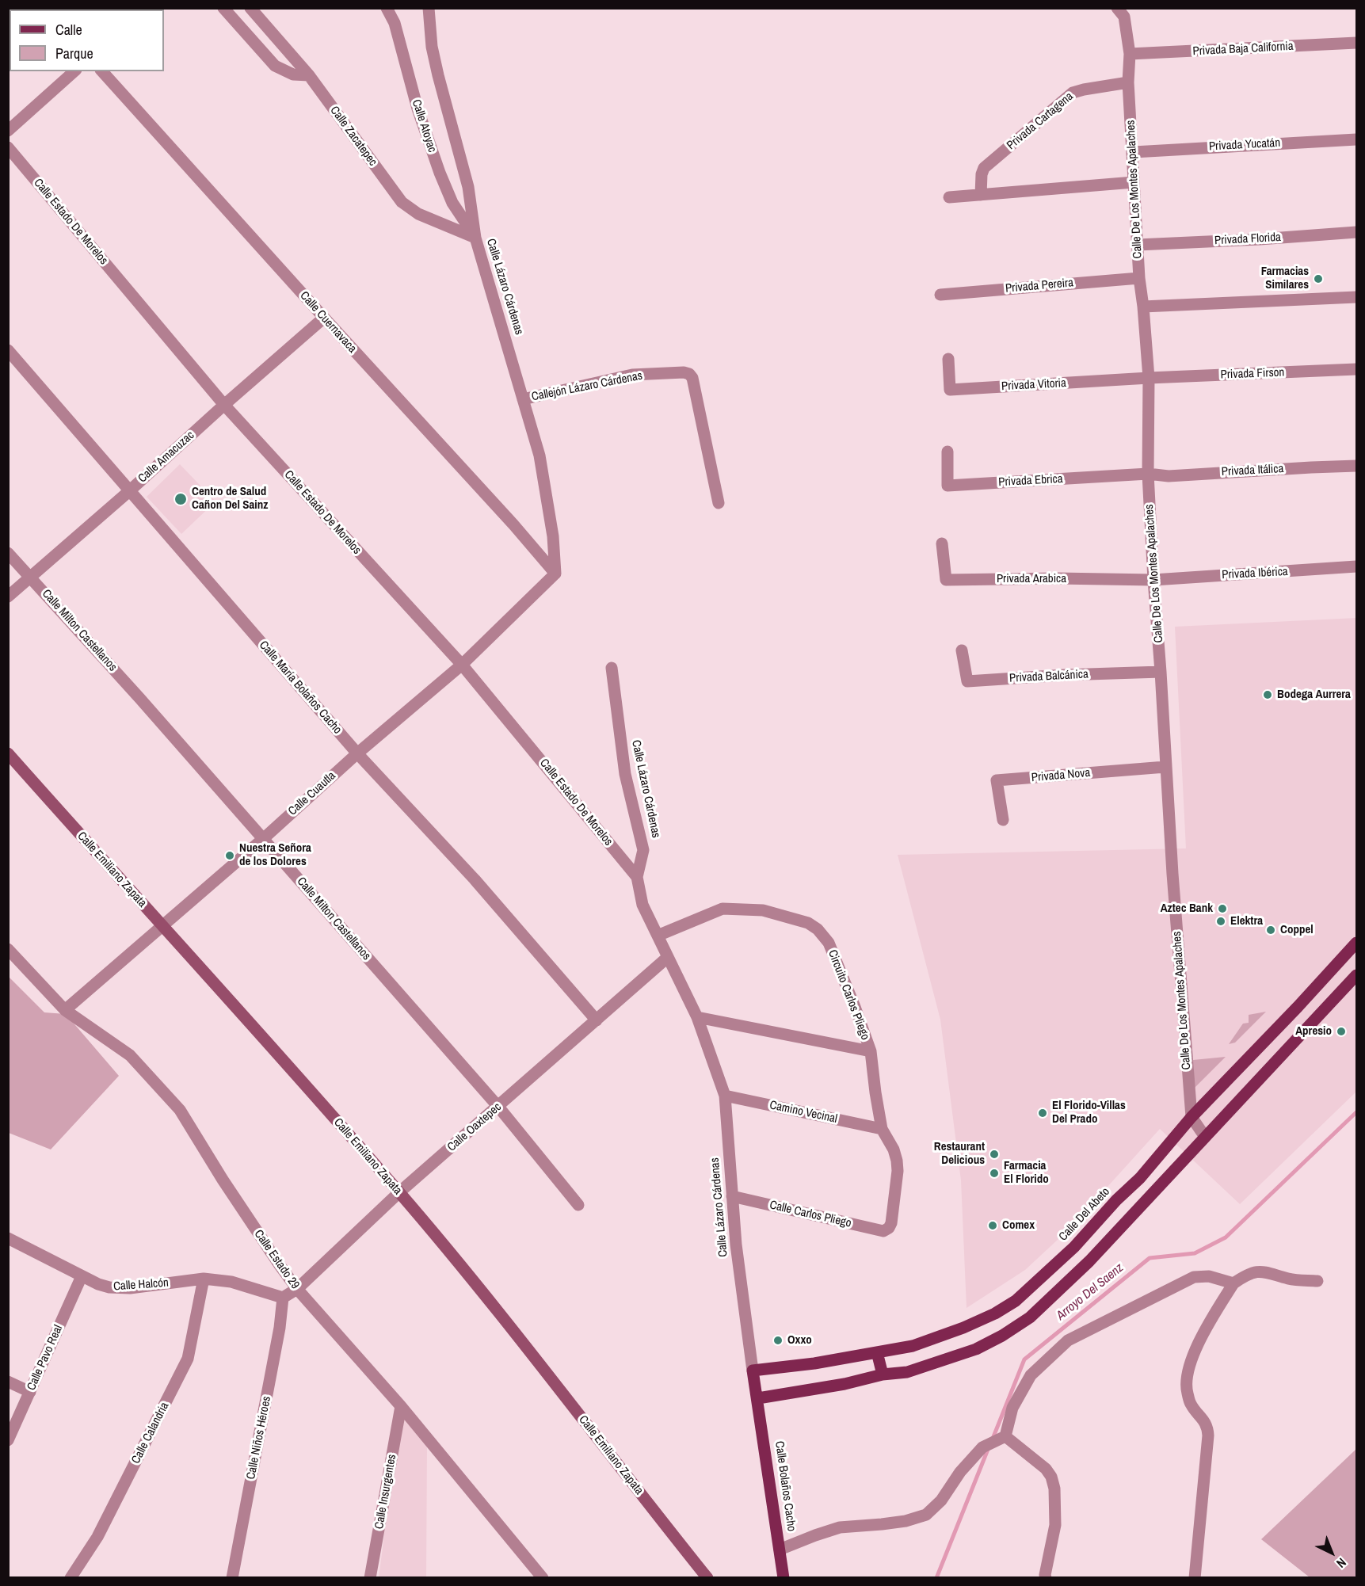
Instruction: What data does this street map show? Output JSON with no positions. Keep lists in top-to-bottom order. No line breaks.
{"streets":{"main road":["Calle Lázaro Cárdenas","Calle Del Abeto","Calle Bolaños Cacho"],"street":["Privada Baja California","Privada Cartagena","Calle Atoyac","Calle Zacatepec","Privada Yucatán","Calle De Los Montes Apalaches","Calle Estado De Morelos","Privada Florida","Privada Pereira","Calle Cuernavaca","Privada Firson","Privada Vitoria","Callejón Lázaro Cárdenas","Calle Amacuzac","Privada Itálica","Privada Ebrica","Privada Ibérica","Privada Arabica","Calle Milton Castellanos","Privada Balcánica","Calle María Bolaños Cacho","Privada Nova","Calle Cuautla","Calle Emiliano Zapata","Circuito Carlos Pliego","Camino Vecinal","Calle Oaxtepec","Calle Carlos Pliego","Calle Estado 29","Calle Halcón","Calle Pavo Real","Calle Calandria","Calle Niños Héroes","Calle Insurgentes"]},"crossings":[["Privada Baja California","Calle De Los Montes Apalaches"],["Privada Cartagena","Calle De Los Montes Apalaches"],["Calle Atoyac","Calle Zacatepec"],["Calle Atoyac","Calle Lázaro Cárdenas"],["Calle Zacatepec","Calle Lázaro Cárdenas"],["Privada Yucatán","Calle De Los Montes Apalaches"],["Calle De Los Montes Apalaches","Privada Florida"],["Calle De Los Montes Apalaches","Privada Pereira"],["Calle De Los Montes Apalaches","Privada Firson"],["Calle De Los Montes Apalaches","Privada Vitoria"],["Calle De Los Montes Apalaches","Privada Itálica"],["Calle De Los Montes Apalaches","Privada Ebrica"],["Calle De Los Montes Apalaches","Privada Ibérica"],["Calle De Los Montes Apalaches","Privada Arabica"],["Calle De Los Montes Apalaches","Privada Balcánica"],["Calle De Los Montes Apalaches","Privada Nova"],["Calle De Los Montes Apalaches","Calle Del Abeto"],["Calle Estado De Morelos","Calle Lázaro Cárdenas"],["Calle Estado De Morelos","Calle Amacuzac"],["Calle Estado De Morelos","Calle Cuautla"],["Calle Lázaro Cárdenas","Calle Cuernavaca"],["Calle Lázaro Cárdenas","Callejón Lázaro Cárdenas"],["Calle Lázaro Cárdenas","Calle Cuautla"],["Calle Lázaro Cárdenas","Circuito Carlos Pliego"],["Calle Lázaro Cárdenas","Camino Vecinal"],["Calle Lázaro Cárdenas","Calle Oaxtepec"],["Calle Lázaro Cárdenas","Calle Carlos Pliego"],["Calle Lázaro Cárdenas","Calle Del Abeto"],["Calle Lázaro Cárdenas","Calle Bolaños Cacho"],["Calle Cuernavaca","Calle Amacuzac"],["Calle Cuernavaca","Calle Cuautla"],["Privada Firson","Privada Vitoria"],["Calle Amacuzac","Calle Milton Castellanos"],["Calle Amacuzac","Calle María Bolaños Cacho"],["Privada Itálica","Privada Ebrica"],["Privada Ibérica","Privada Arabica"],["Calle Milton Castellanos","Calle Cuautla"],["Calle Milton Castellanos","Calle Oaxtepec"],["Calle María Bolaños Cacho","Calle Cuautla"],["Calle María Bolaños Cacho","Calle Oaxtepec"],["Calle Cuautla","Calle Emiliano Zapata"],["Calle Cuautla","Calle Estado 29"],["Calle Emiliano Zapata","Calle Oaxtepec"],["Circuito Carlos Pliego","Camino Vecinal"],["Circuito Carlos Pliego","Calle Carlos Pliego"],["Calle Oaxtepec","Calle Estado 29"],["Calle Oaxtepec","Calle Halcón"],["Calle Oaxtepec","Calle Niños Héroes"],["Calle Estado 29","Calle Insurgentes"],["Calle Halcón","Calle Pavo Real"],["Calle Halcón","Calle Calandria"],["Calle Halcón","Calle Niños Héroes"]],"water":["Arroyo Del Saenz"],"places":["Farmacias Similares","Centro de Salud Cañon Del Sainz","Bodega Aurrera","Nuestra Señora de los Dolores","Aztec Bank","Elektra","Coppel","Apresio","El Florido-Villas Del Prado","Restaurant Delicious","Farmacia El Florido","Comex","Oxxo"],"legend":["Calle","Parque"],"north":"bottom right"}
